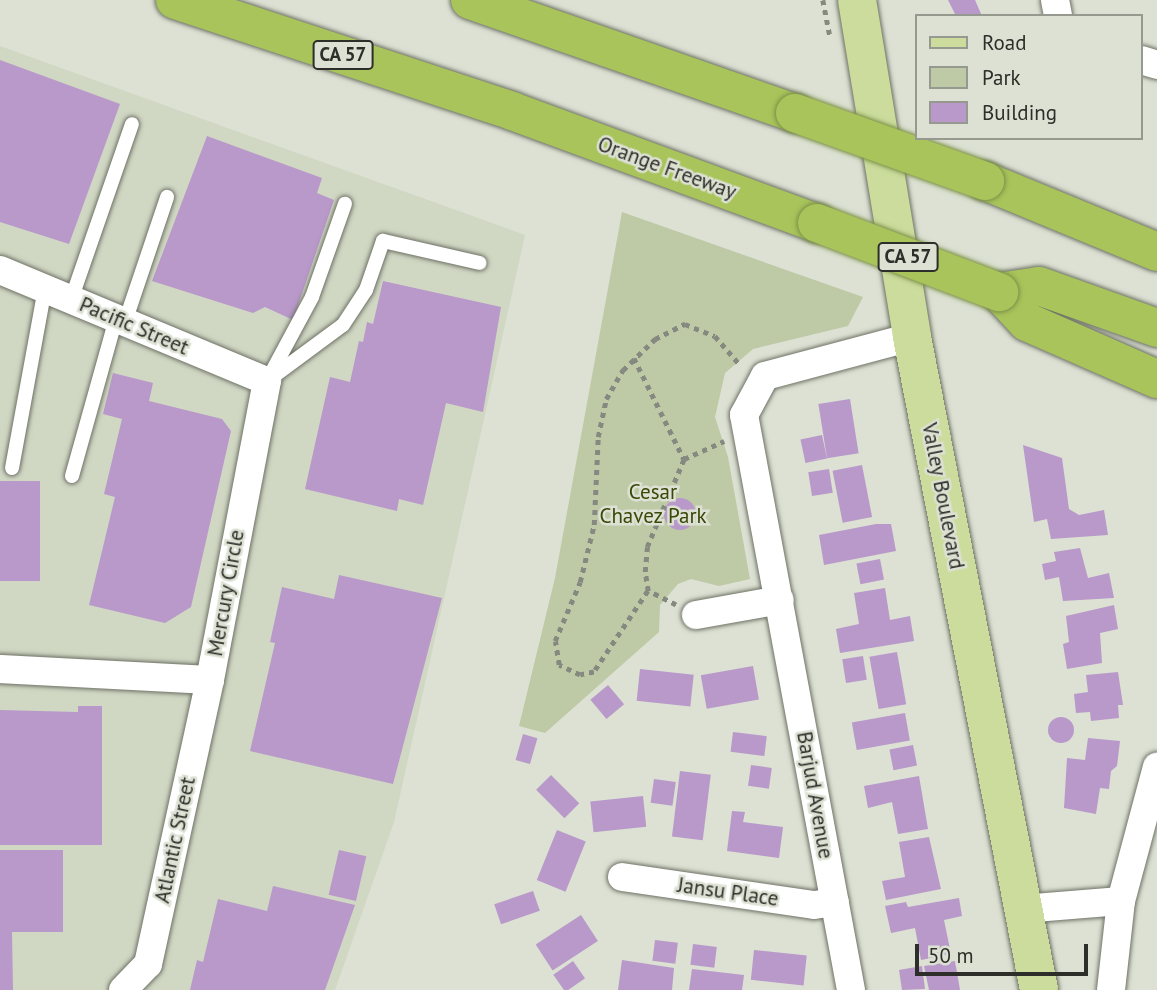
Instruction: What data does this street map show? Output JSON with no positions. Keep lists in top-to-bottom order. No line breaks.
{"streets":{"highway":["CA 57","Orange Freeway"],"main road":["Valley Boulevard"],"street":["Pacific Street","Mercury Circle","Barjud Avenue","Atlantic Street","Jansu Place"]},"crossings":[["Pacific Street","Mercury Circle"],["Valley Boulevard","Barjud Avenue"],["Mercury Circle","Atlantic Street"],["Barjud Avenue","Jansu Place"]],"parks":["Cesar Chavez Park"],"legend":["Road","Park","Building"],"scale_bar":"50 m"}
